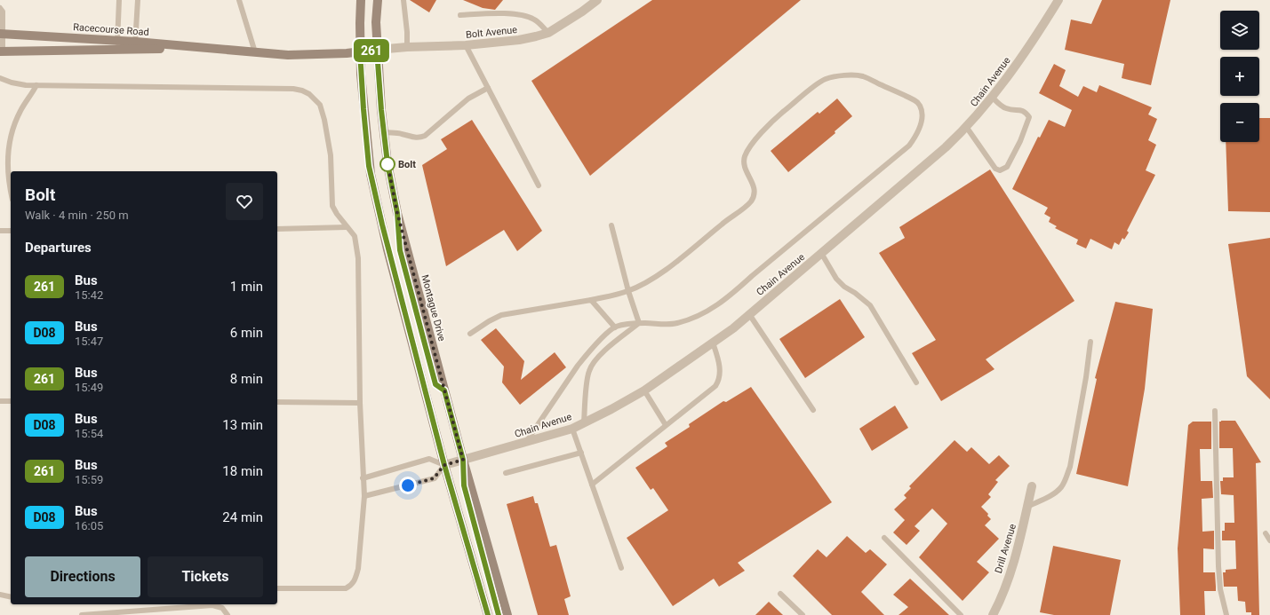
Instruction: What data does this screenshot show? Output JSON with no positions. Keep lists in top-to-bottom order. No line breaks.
{"streets":{"main road":["Racecourse Road","Montague Drive"],"street":["Bolt Avenue","Chain Avenue","Drill Avenue"]},"crossings":[["Racecourse Road","Bolt Avenue"],["Racecourse Road","Montague Drive"],["Bolt Avenue","Montague Drive"],["Chain Avenue","Montague Drive"]],"places":["Bolt"],"lines":["bus line 261"],"page":{"on_map":"261","map_buttons":["+","−"],"heading":[["Bolt","Walk · 4 min · 250 m"],"Departures"],"list":[{"mark":"261","name":"Bus","note":"15:42","value":"1 min"},{"mark":"D08","name":"Bus","note":"15:47","value":"6 min"},{"mark":"261","name":"Bus","note":"15:49","value":"8 min"},{"mark":"D08","name":"Bus","note":"15:54","value":"13 min"},{"mark":"261","name":"Bus","note":"15:59","value":"18 min"},{"mark":"D08","name":"Bus","note":"16:05","value":"24 min"}],"buttons":["Directions","Tickets"]}}
